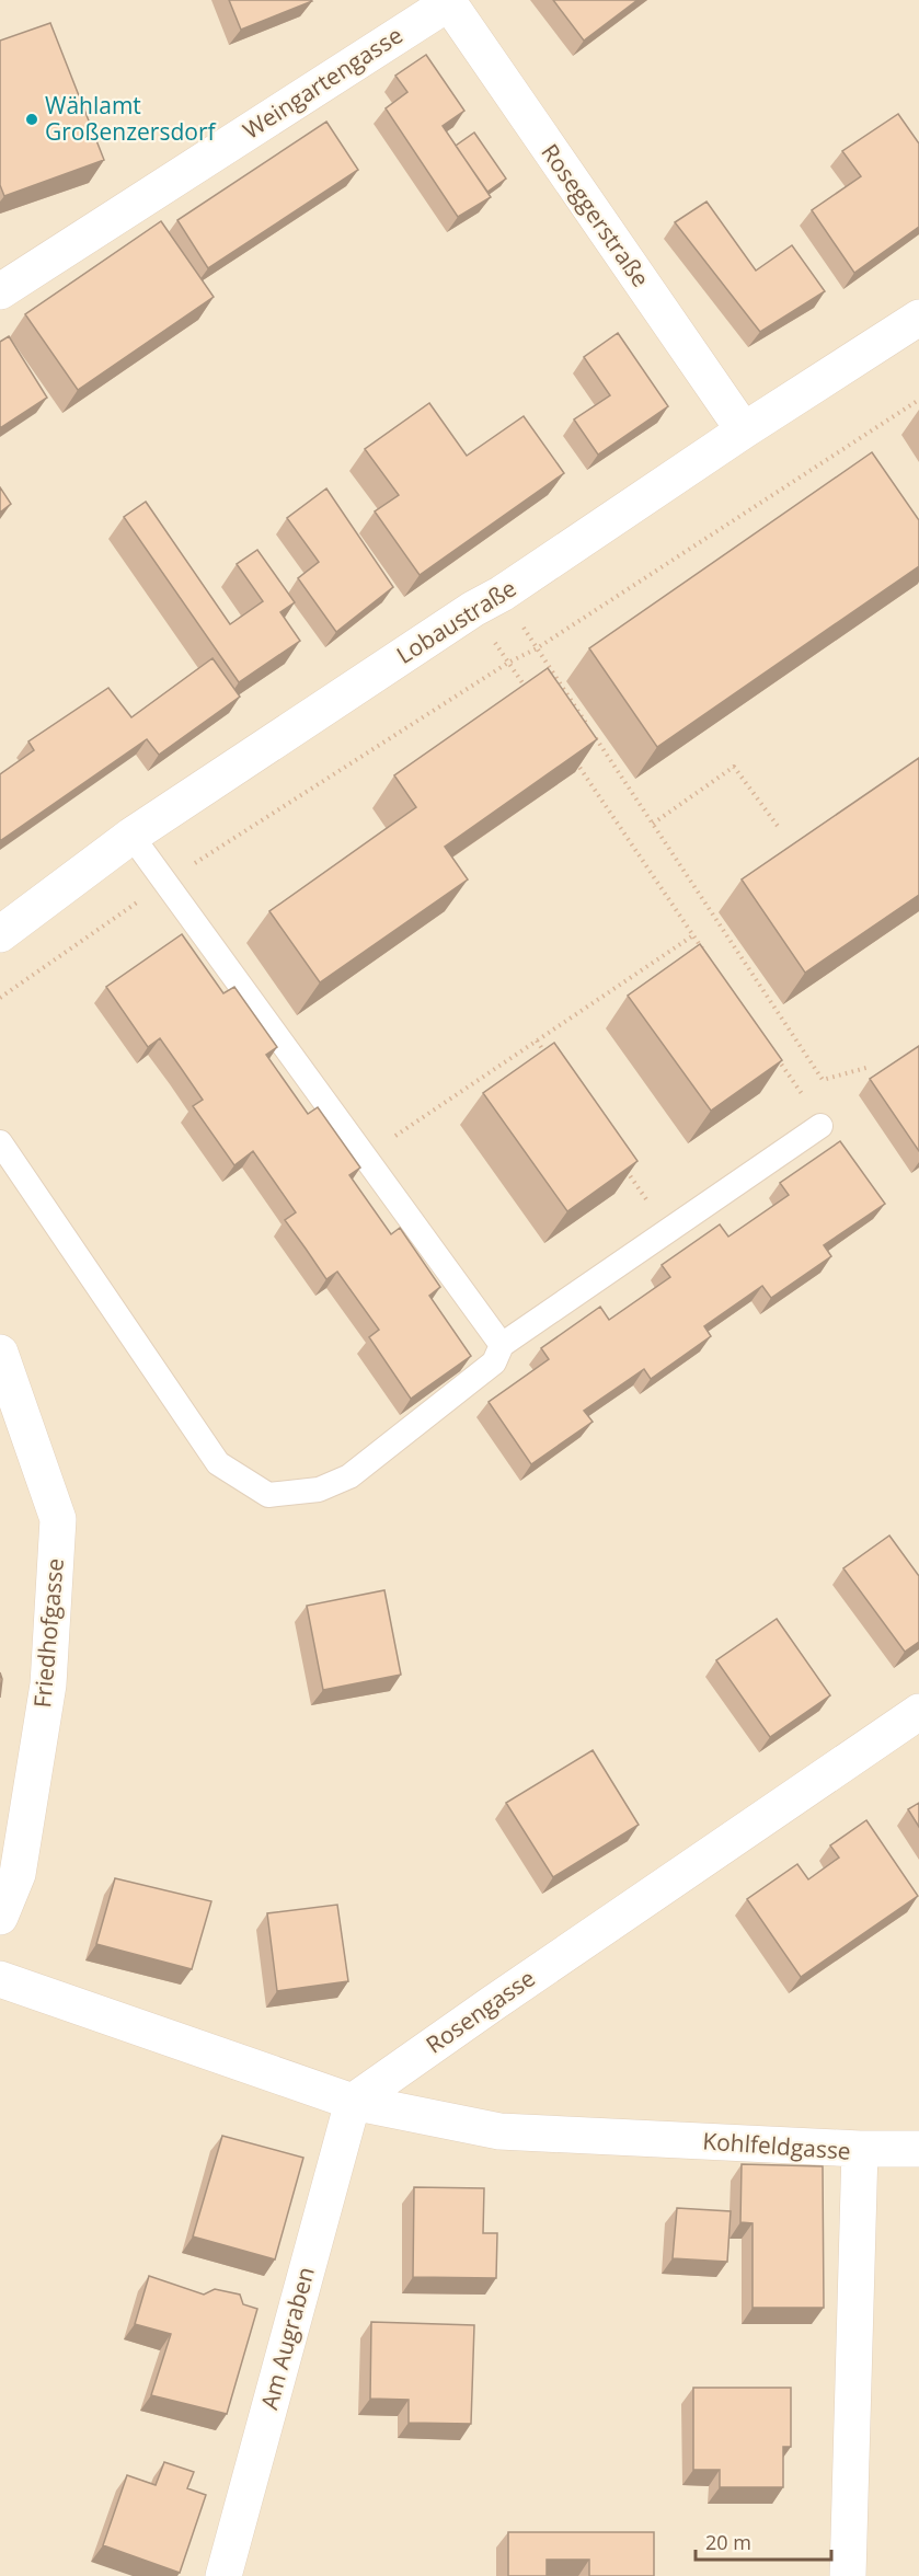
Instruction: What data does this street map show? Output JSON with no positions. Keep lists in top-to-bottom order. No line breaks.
{"streets":{"street":["Weingartengasse","Roseggerstraße","Lobaustraße","Friedhofgasse","Rosengasse","Kohlfeldgasse","Am Augraben"]},"crossings":[["Weingartengasse","Roseggerstraße"],["Roseggerstraße","Lobaustraße"],["Rosengasse","Kohlfeldgasse"],["Rosengasse","Am Augraben"],["Kohlfeldgasse","Am Augraben"]],"places":["Wählamt Großenzersdorf"],"scale_bar":"20 m"}
